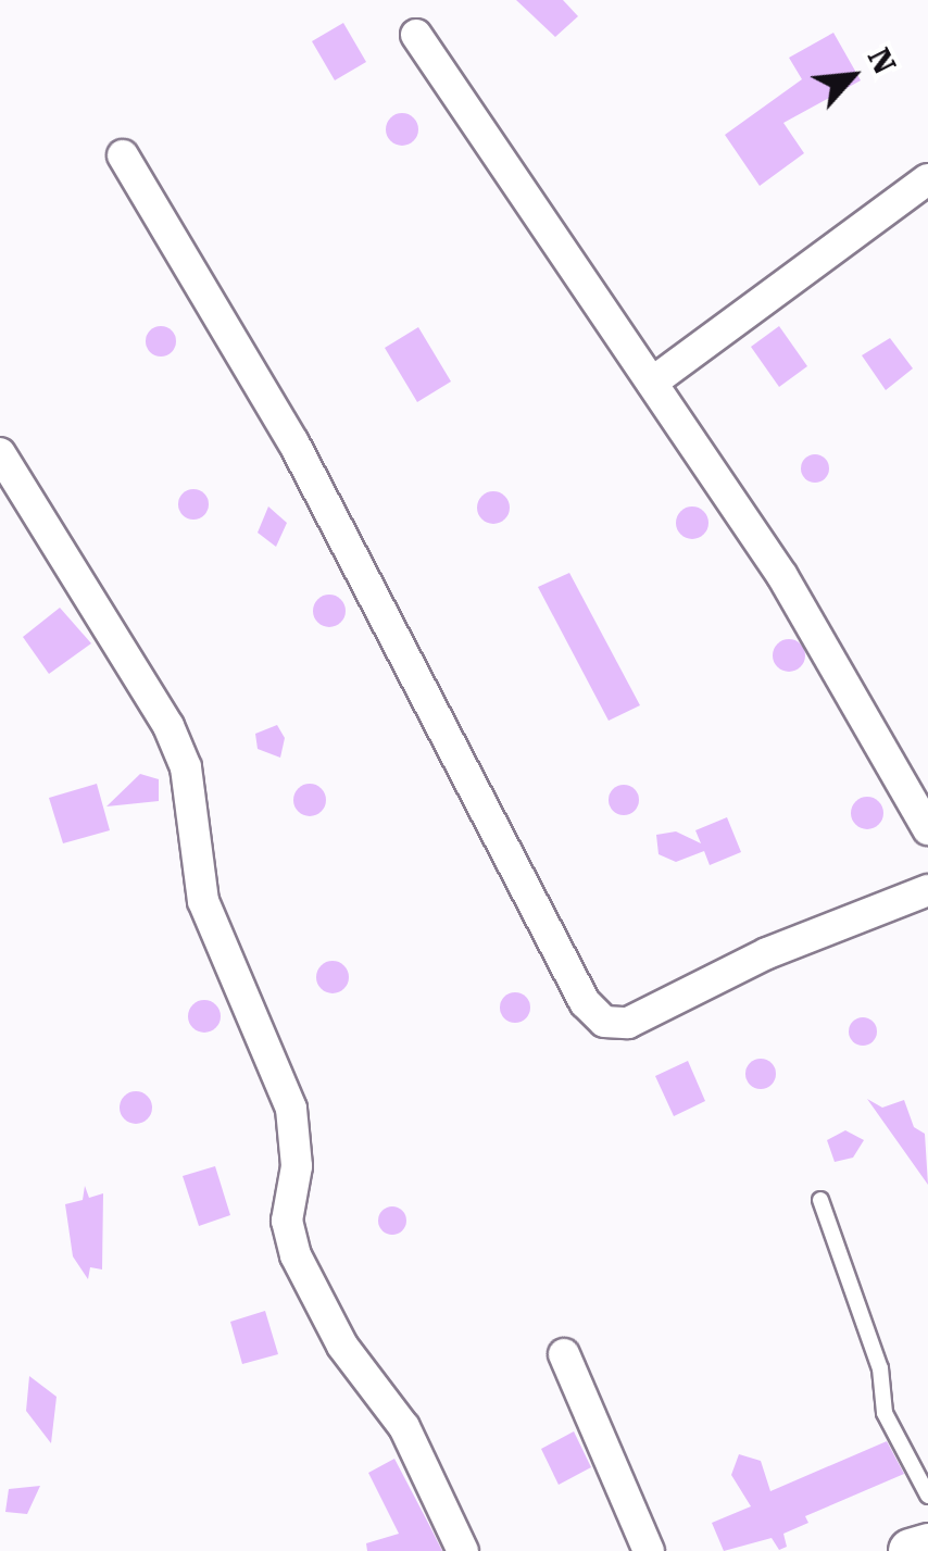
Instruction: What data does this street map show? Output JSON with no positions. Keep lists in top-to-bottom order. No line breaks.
{"north":"top right"}
